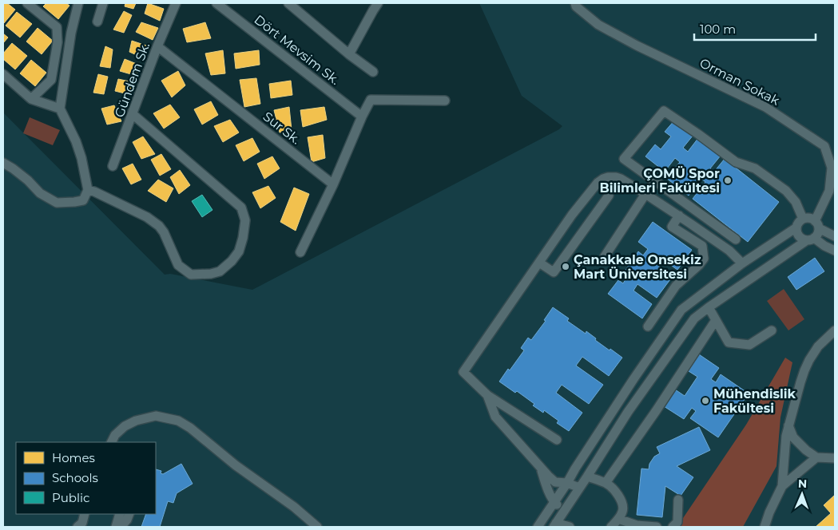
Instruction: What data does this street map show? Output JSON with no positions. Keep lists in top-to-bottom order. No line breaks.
{"streets":{"street":["Dört Mevsim Sk.","Gündem Sk.","Orman Sokak","Sur Sk."]},"crossings":[["Gündem Sk.","Sur Sk."]],"places":["ÇOMÜ Spor Bilimleri Fakültesi","Çanakkale Onsekiz Mart Üniversitesi","Mühendislik Fakültesi"],"legend":["Homes","Schools","Public"],"scale_bar":"100 m","north":"top"}
